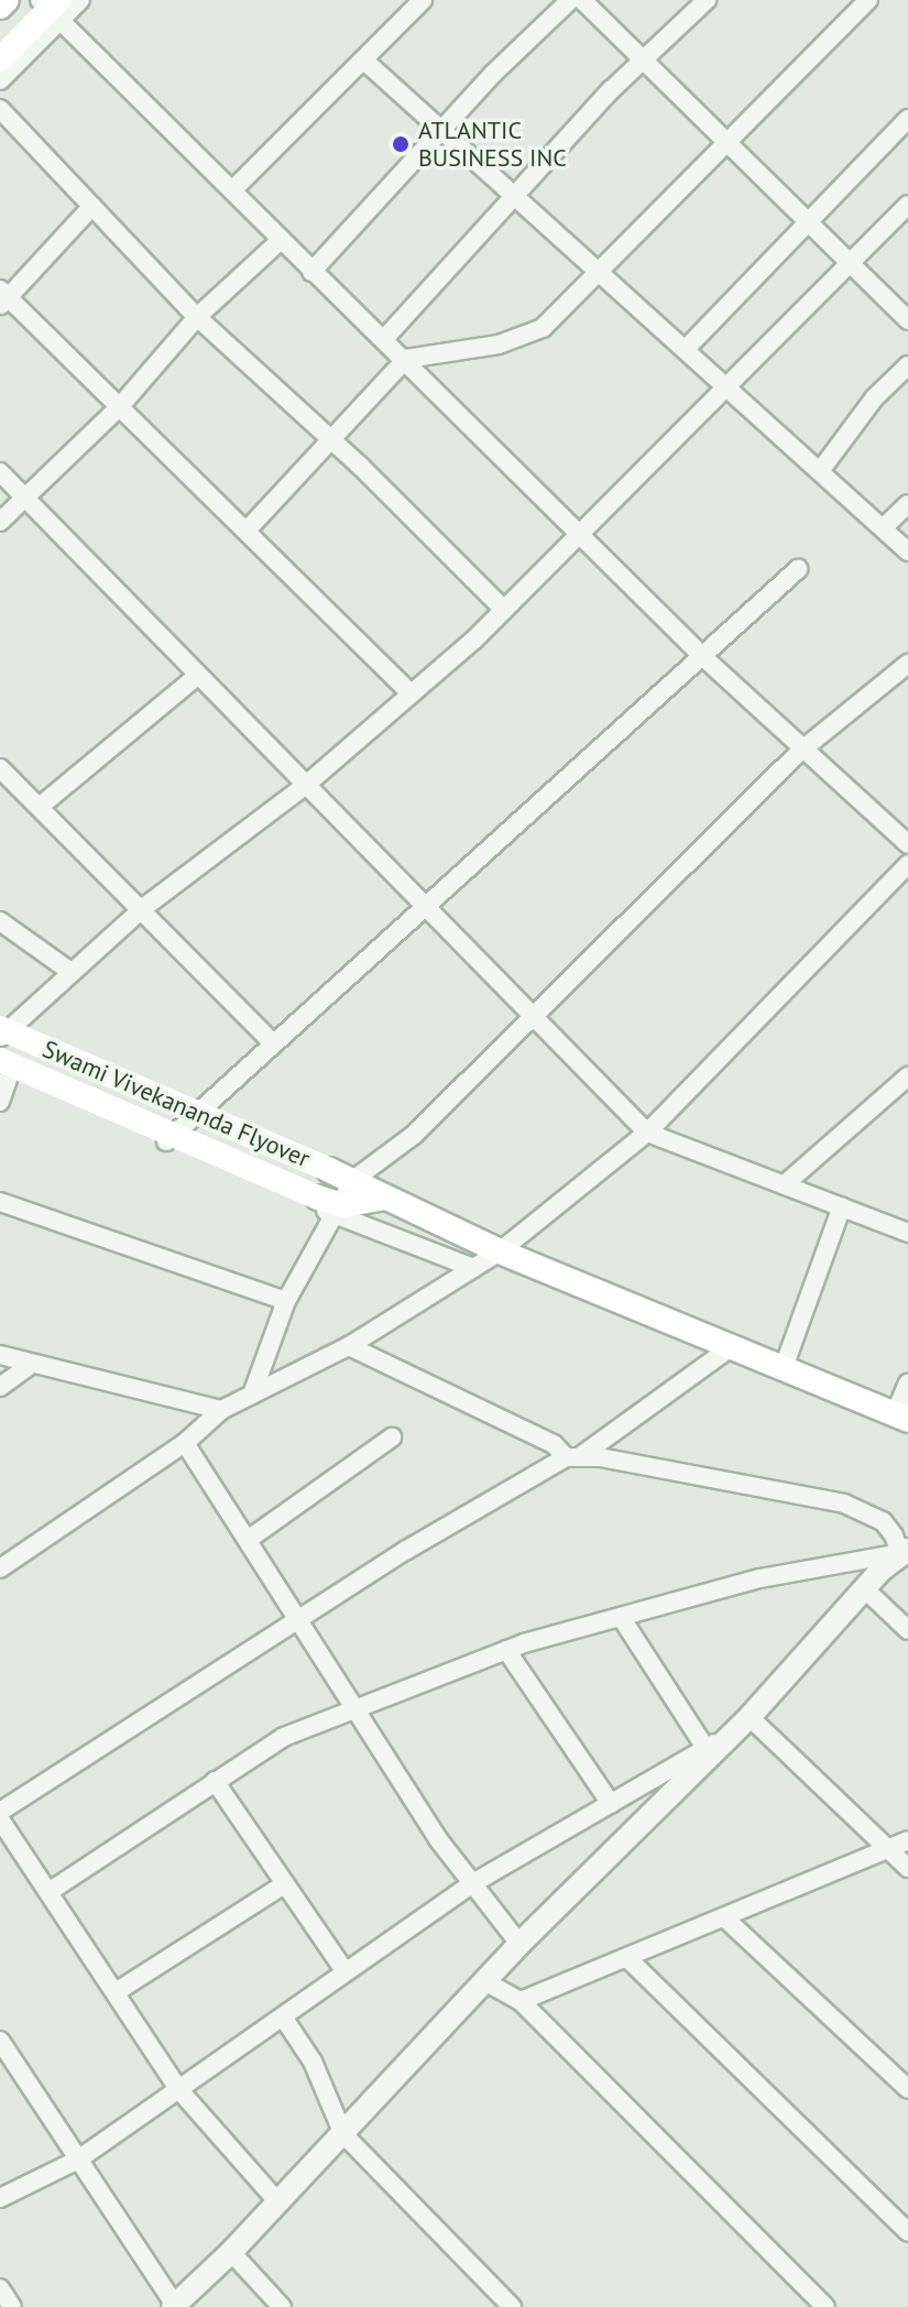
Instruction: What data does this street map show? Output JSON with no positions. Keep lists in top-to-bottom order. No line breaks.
{"streets":{"main road":["Swami Vivekananda Flyover"]},"places":["ATLANTIC BUSINESS INC"]}
